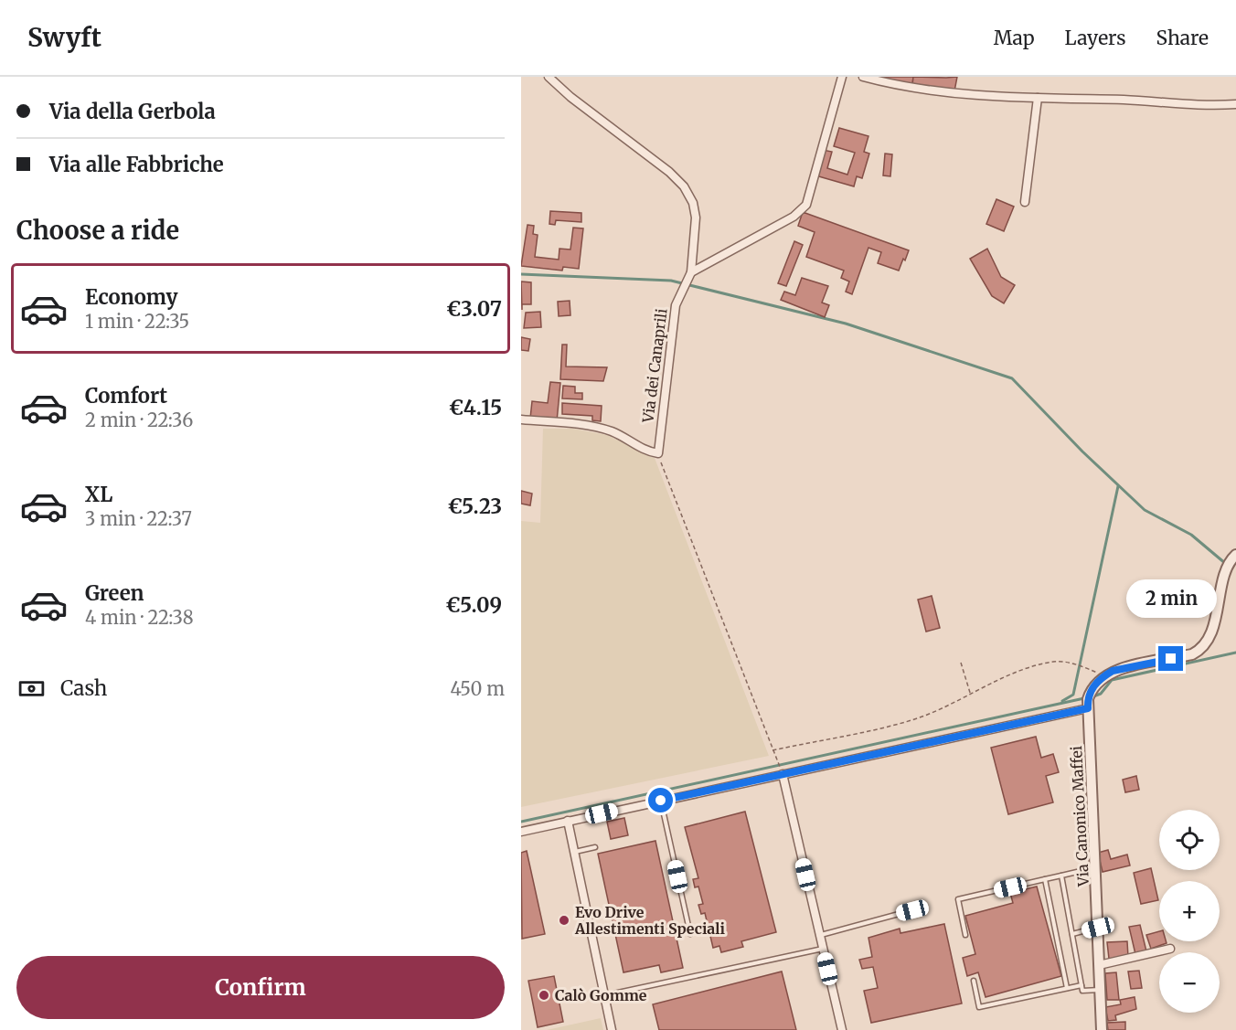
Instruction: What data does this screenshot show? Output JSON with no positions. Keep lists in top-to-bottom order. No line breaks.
{"streets":{"street":["Via dei Canaprili","Via Canonico Maffei"]},"places":["Evo Drive Allestimenti Speciali","Calò Gomme"],"page":{"header":"Swyft","nav":["Map","Layers","Share"],"banner":["Via della Gerbola","Via alle Fabbriche"],"heading":"Choose a ride","list":[{"name":"Economy","note":"1 min · 22:35","value":"€3.07"},{"name":"Comfort","note":"2 min · 22:36","value":"€4.15"},{"name":"XL","note":"3 min · 22:37","value":"€5.23"},{"name":"Green","note":"4 min · 22:38","value":"€5.09"}],"bubble":"2 min","pay":["Cash","450 m"],"map_buttons":["+","−"],"buttons":"Confirm"}}
